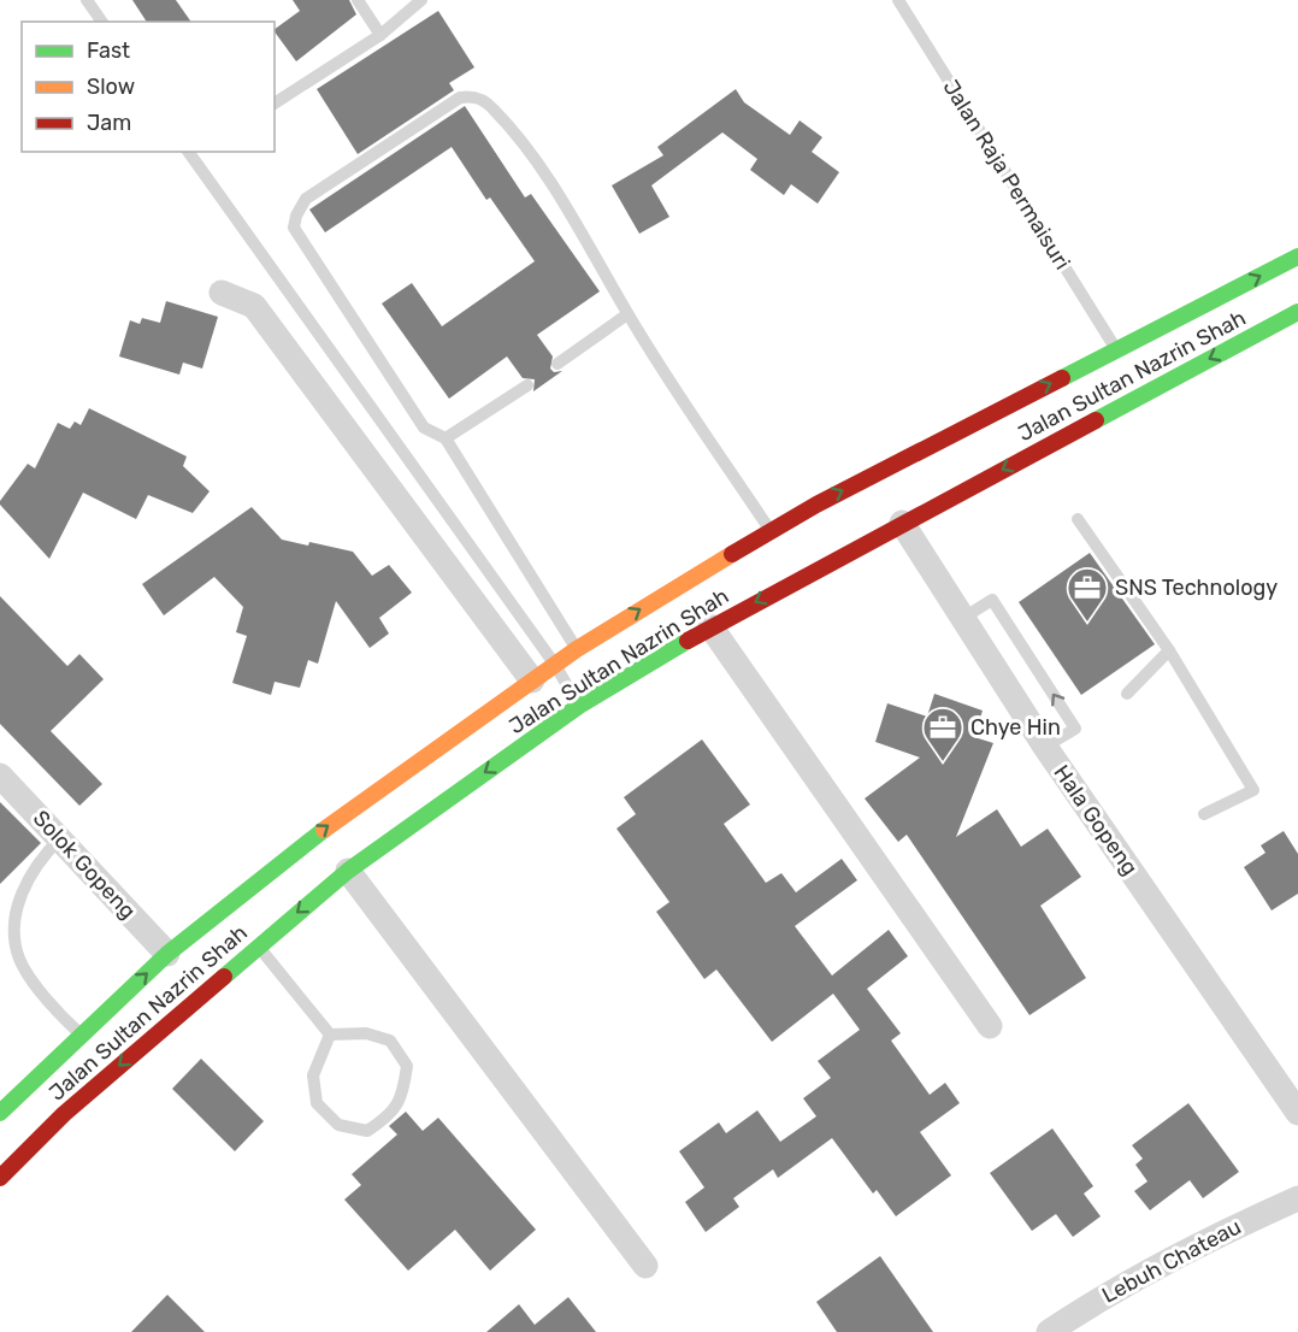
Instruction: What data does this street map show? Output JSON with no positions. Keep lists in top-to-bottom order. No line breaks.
{"streets":{"highway":["Jalan Sultan Nazrin Shah"],"street":["Hala Gopeng","Solok Gopeng","Lebuh Chateau"],"lane":["Jalan Raja Permaisuri"]},"crossings":[["Jalan Raja Permaisuri","Jalan Sultan Nazrin Shah"],["Jalan Sultan Nazrin Shah","Hala Gopeng"],["Jalan Sultan Nazrin Shah","Solok Gopeng"]],"places":{"office":["SNS Technology","Chye Hin"]},"legend":["Fast","Slow","Jam"]}
